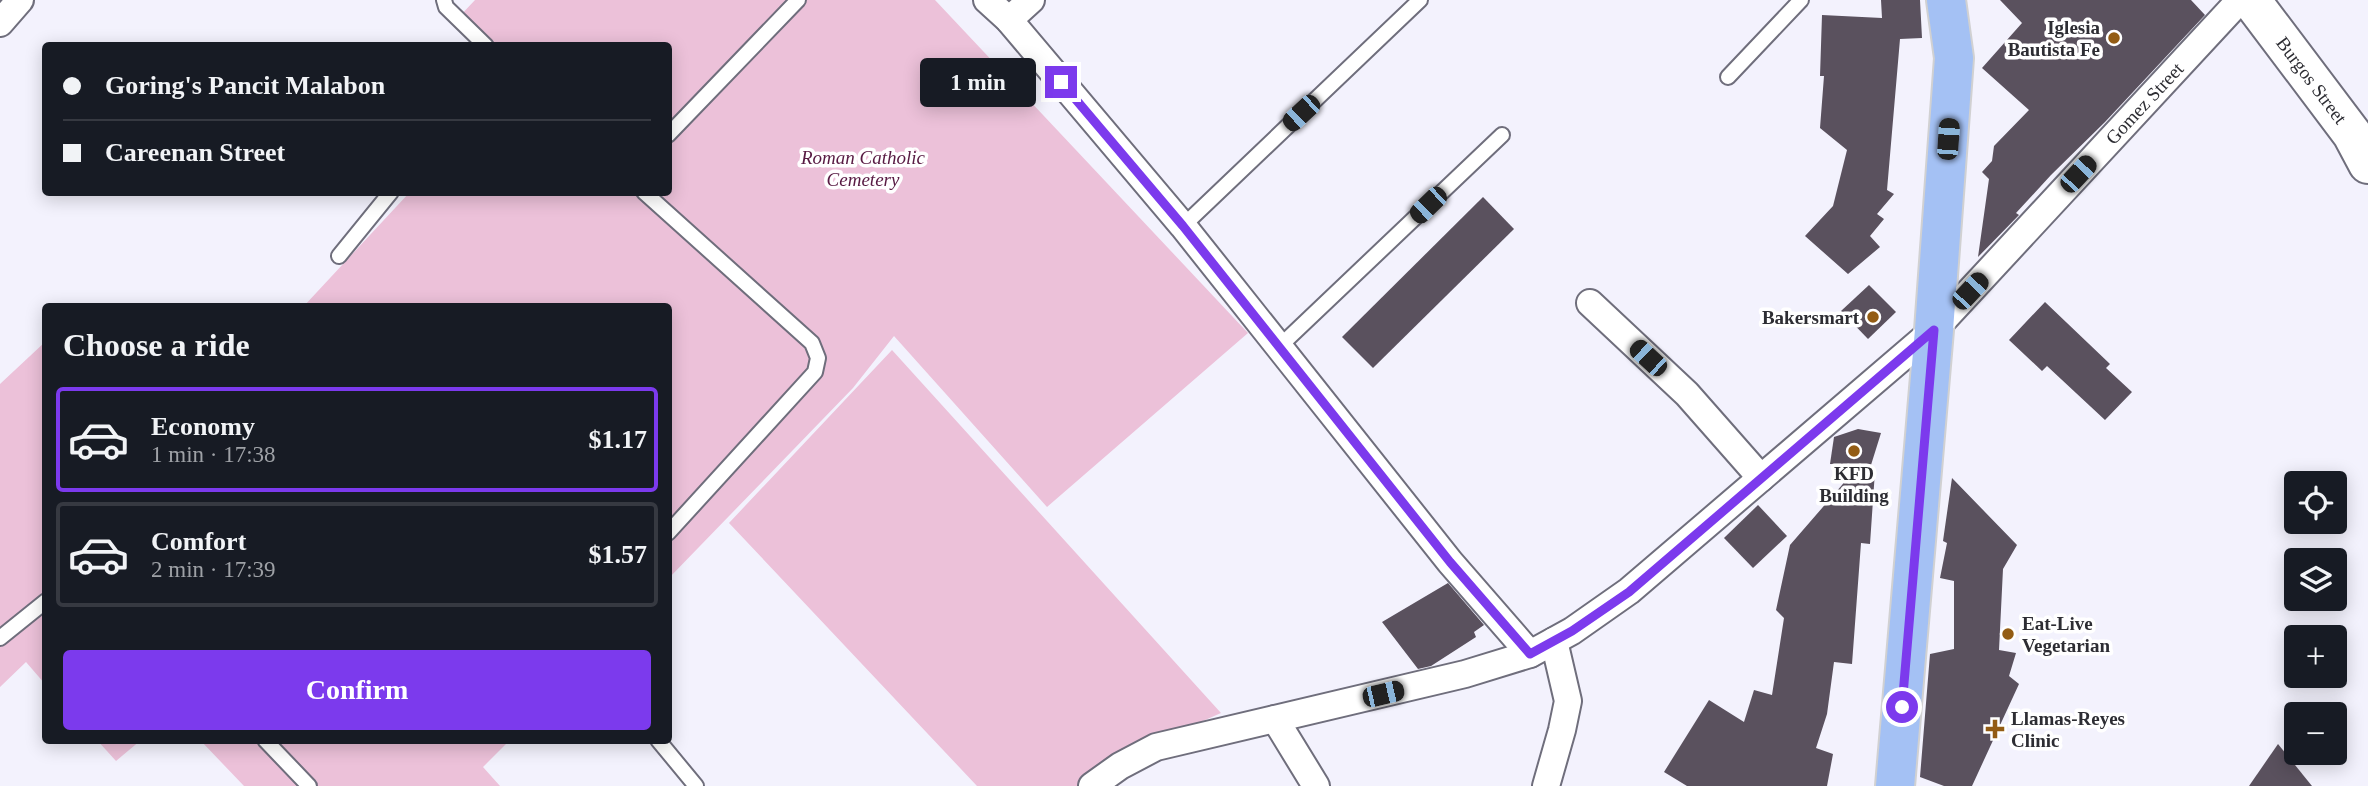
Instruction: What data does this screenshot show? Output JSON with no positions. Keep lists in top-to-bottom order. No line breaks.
{"streets":{"street":["Burgos Street","Gomez Street"]},"parks":["Roman Catholic Cemetery"],"places":{"other":["Iglesia Bautista Fe","Bakersmart","KFD Building","Eat-Live Vegetarian"],"health":["Llamas-Reyes Clinic"]},"page":{"banner":["Goring's Pancit Malabon","Careenan Street"],"bubble":"1 min","heading":"Choose a ride","list":[{"name":"Economy","note":"1 min · 17:38","value":"$1.17"},{"name":"Comfort","note":"2 min · 17:39","value":"$1.57"}],"map_buttons":["+","−"],"buttons":"Confirm"}}
